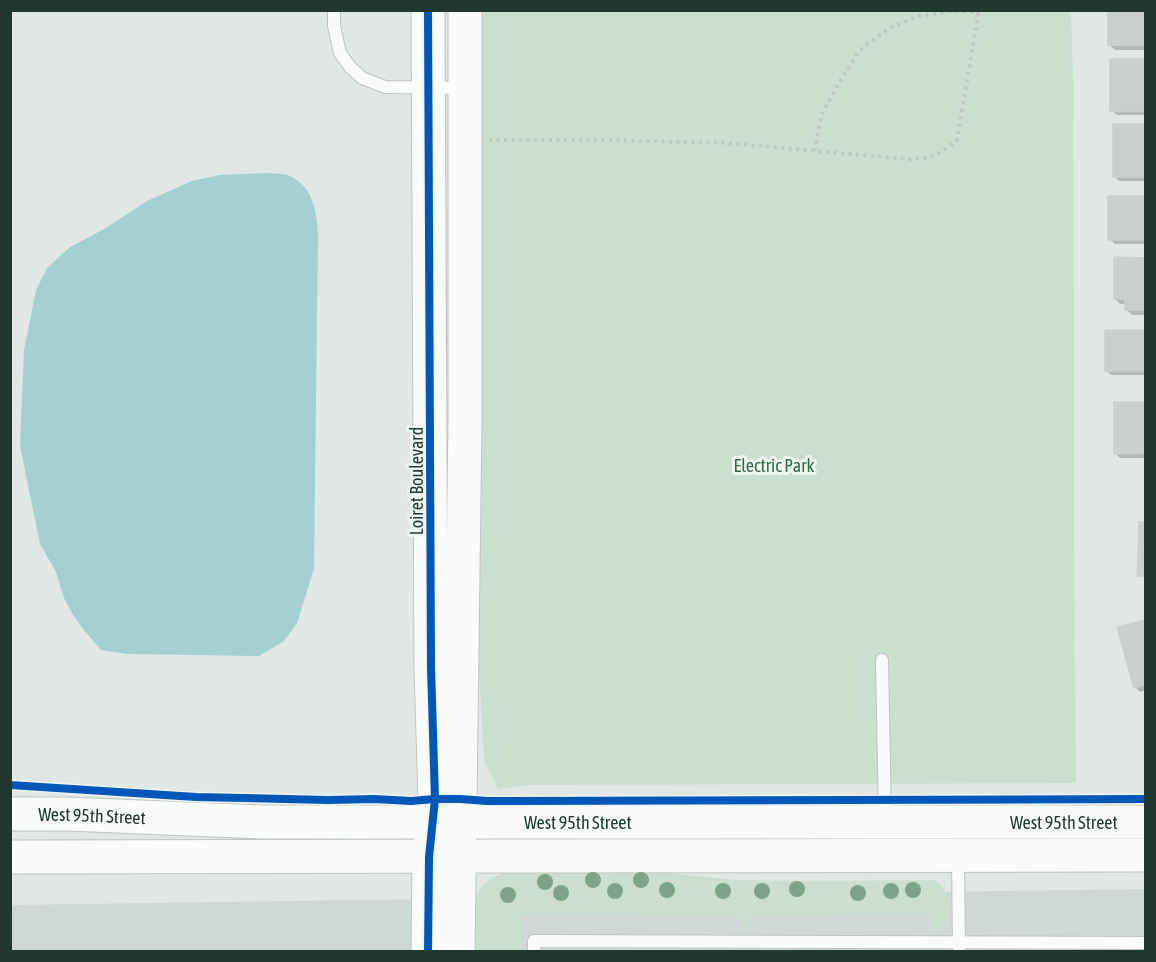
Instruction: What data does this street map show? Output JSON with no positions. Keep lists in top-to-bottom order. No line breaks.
{"streets":{"main road":["Loiret Boulevard","West 95th Street"]},"crossings":[["Loiret Boulevard","West 95th Street"]],"parks":["Electric Park"]}
